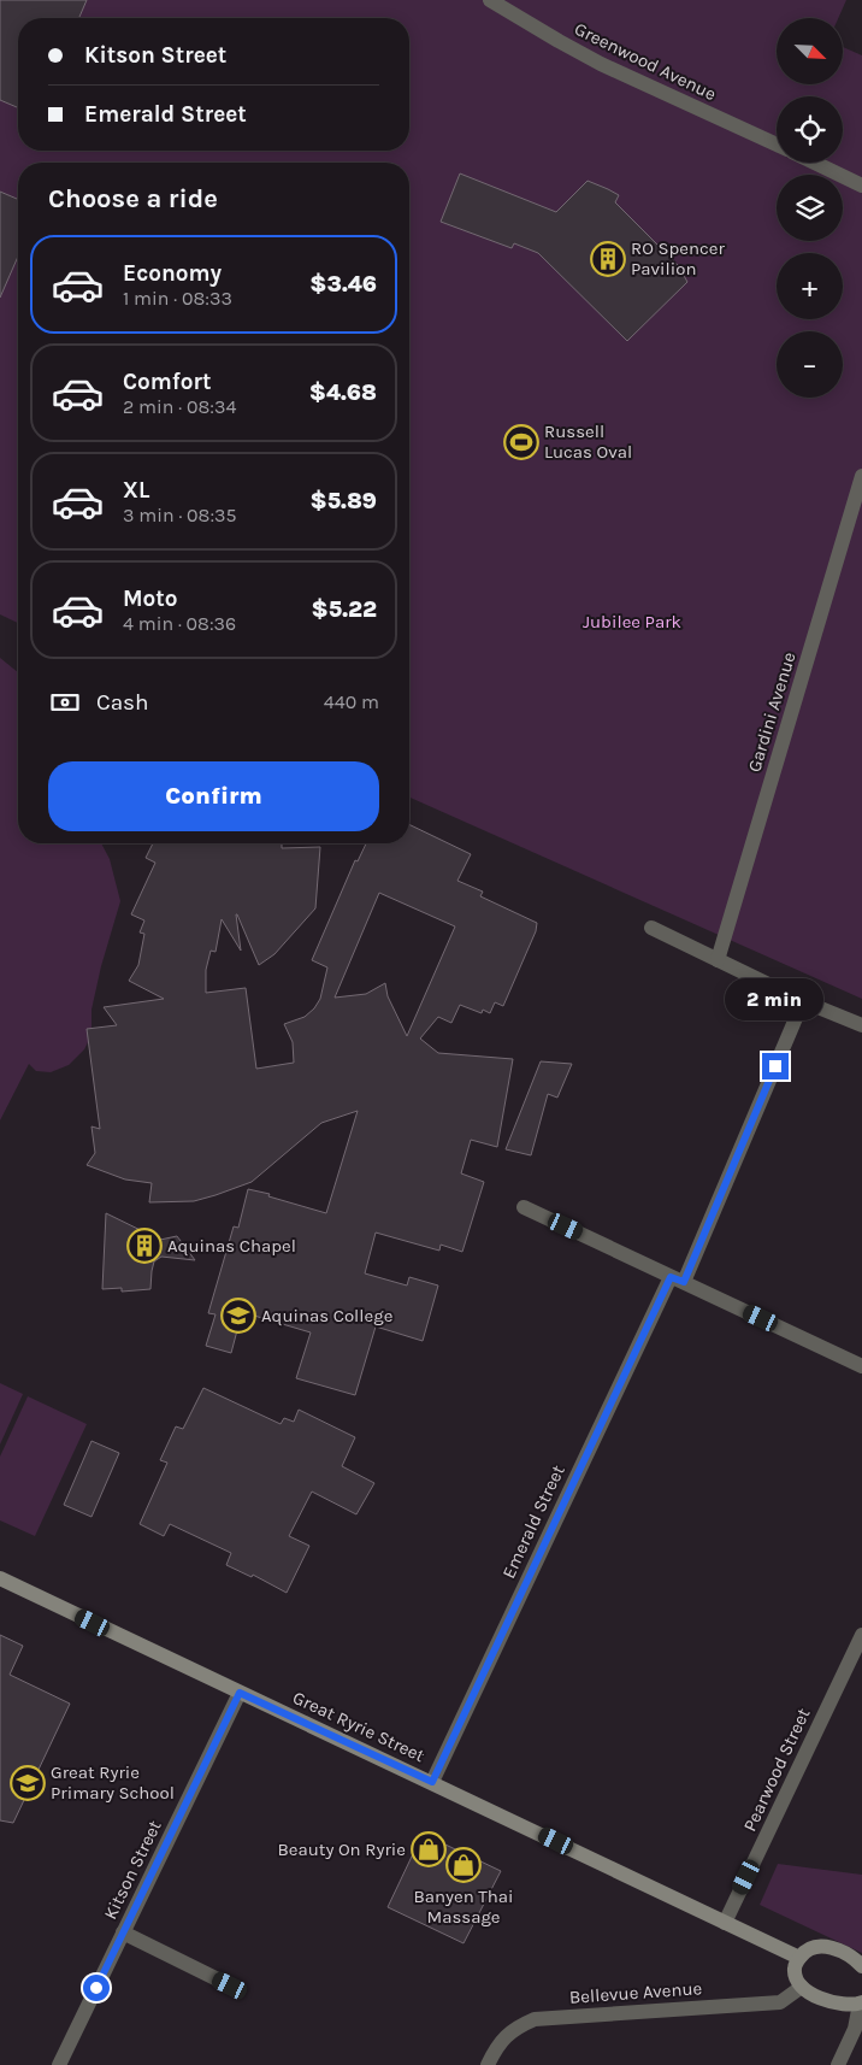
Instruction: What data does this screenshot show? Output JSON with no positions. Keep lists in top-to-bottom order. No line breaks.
{"streets":{"main road":["Great Ryrie Street"],"street":["Greenwood Avenue","Gardini Avenue","Emerald Street","Pearwood Street","Kitson Street","Bellevue Avenue"]},"crossings":[["Emerald Street","Great Ryrie Street"],["Great Ryrie Street","Pearwood Street"],["Great Ryrie Street","Kitson Street"]],"parks":["Jubilee Park"],"places":{"building":["RO Spencer Pavilion","Aquinas Chapel"],"sports":["Russell Lucas Oval"],"school or university":["Aquinas College","Great Ryrie Primary School"],"shop":["Beauty On Ryrie","Banyen Thai Massage"]},"north":"bottom right","page":{"map_buttons":["+","−"],"banner":["Kitson Street","Emerald Street"],"heading":"Choose a ride","list":[{"name":"Economy","note":"1 min · 08:33","value":"$3.46"},{"name":"Comfort","note":"2 min · 08:34","value":"$4.68"},{"name":"XL","note":"3 min · 08:35","value":"$5.89"},{"name":"Moto","note":"4 min · 08:36","value":"$5.22"}],"pay":["Cash","440 m"],"buttons":"Confirm","bubble":"2 min"}}
